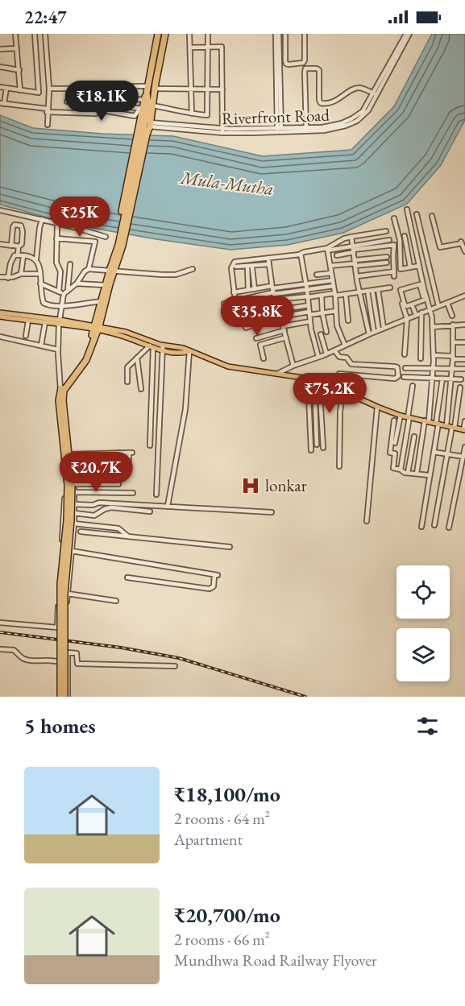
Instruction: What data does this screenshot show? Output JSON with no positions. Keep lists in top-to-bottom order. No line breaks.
{"streets":{"street":["Riverfront Road"]},"water":["Mula-Mutha"],"places":{"hospital":["lonkar"]},"page":{"status":"22:47","price":["₹18.1K","₹25K","₹35.8K","₹75.2K","₹20.7K"],"heading":"5 homes","list":[{"name":"₹18,100/mo","note":"2 rooms · 64 m² · Apartment"},{"name":"₹20,700/mo","note":"2 rooms · 66 m² · Mundhwa Road Railway Flyover"}]}}
